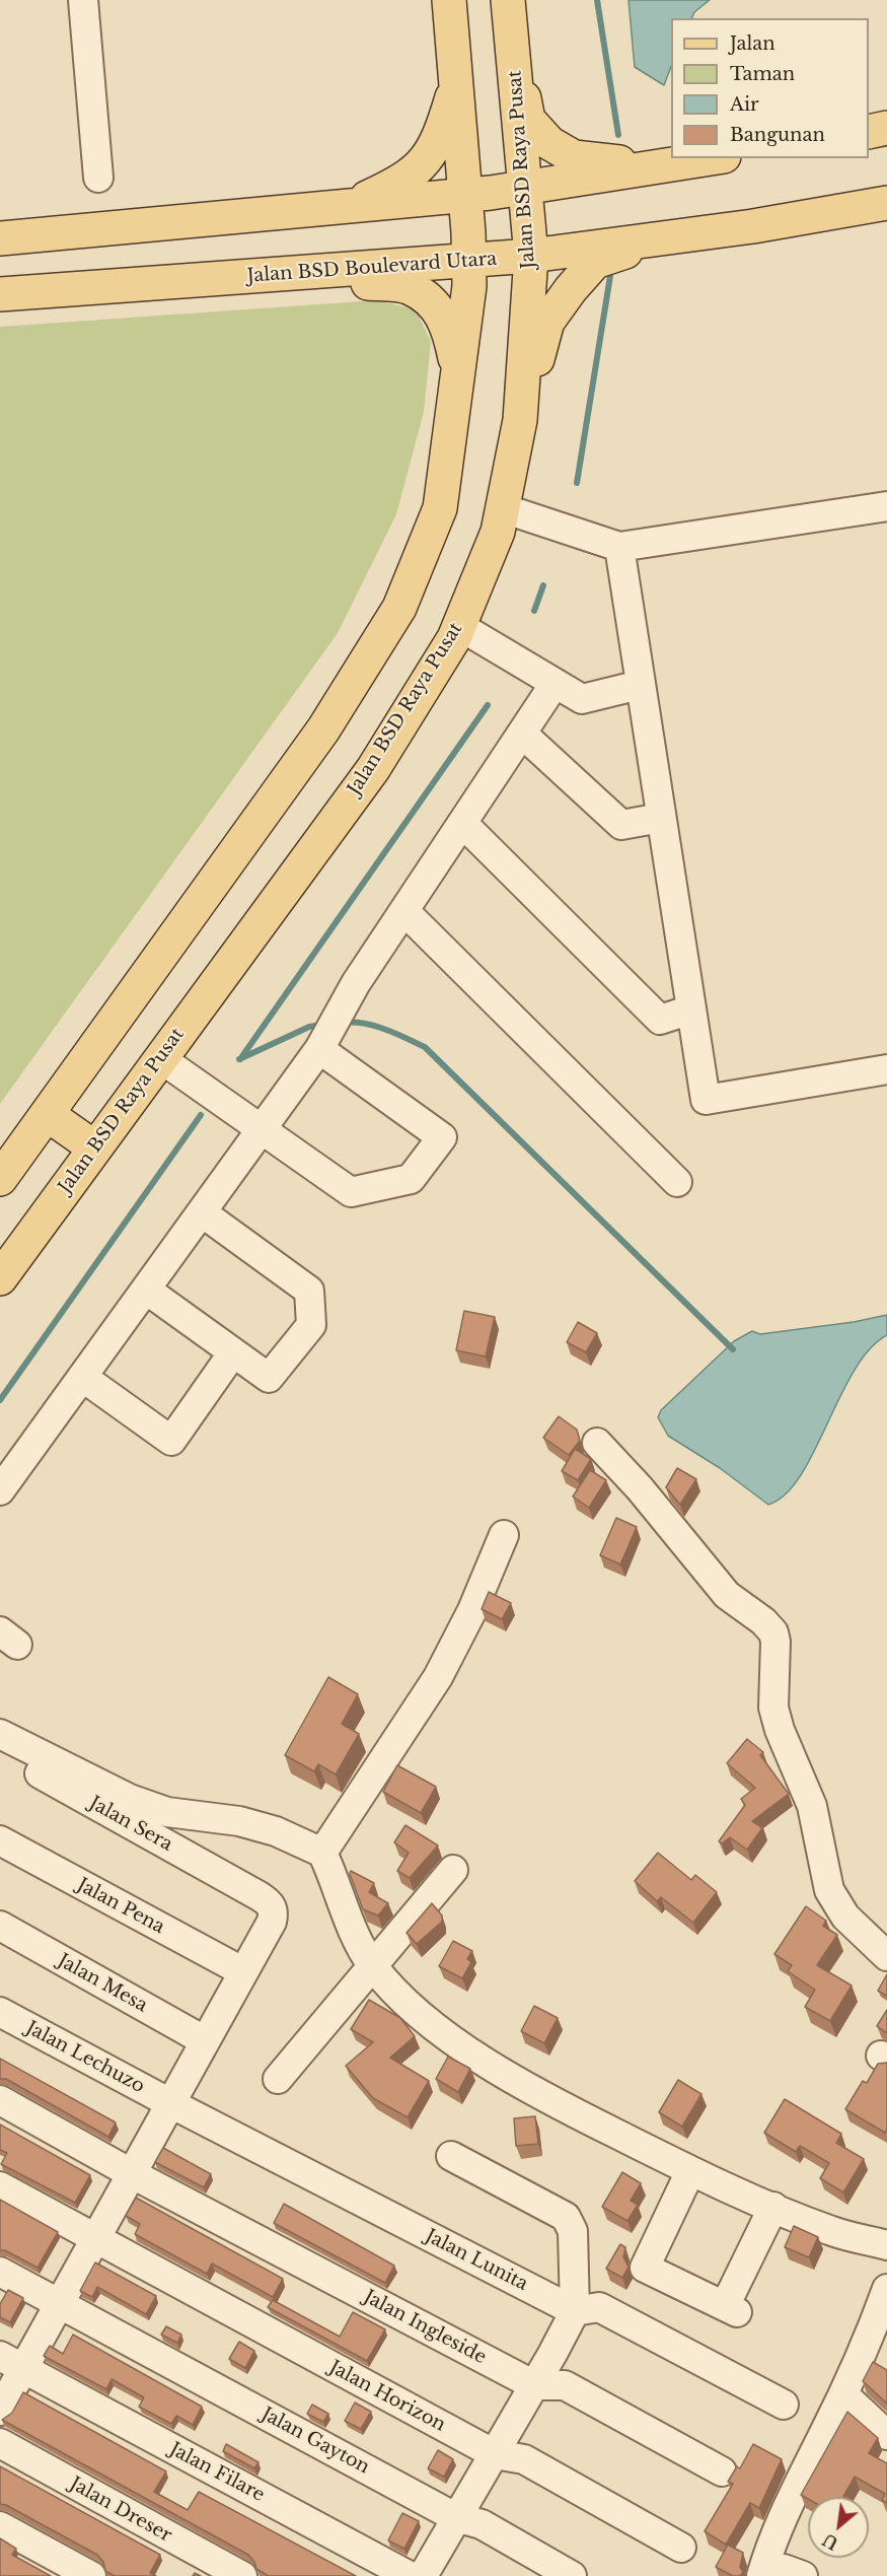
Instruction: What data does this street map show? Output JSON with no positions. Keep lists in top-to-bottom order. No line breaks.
{"streets":{"main road":["Jalan BSD Raya Pusat","Jalan BSD Boulevard Utara"],"street":["Jalan Sera","Jalan Pena","Jalan Mesa","Jalan Lechuzo","Jalan Lunita","Jalan Ingleside","Jalan Horizon","Jalan Gayton","Jalan Filare","Jalan Dreser"]},"crossings":[["Jalan BSD Raya Pusat","Jalan BSD Boulevard Utara"],["Jalan Sera","Jalan Pena"],["Jalan Lechuzo","Jalan Lunita"]],"legend":["Jalan","Taman","Air","Bangunan"],"north":"bottom left"}
